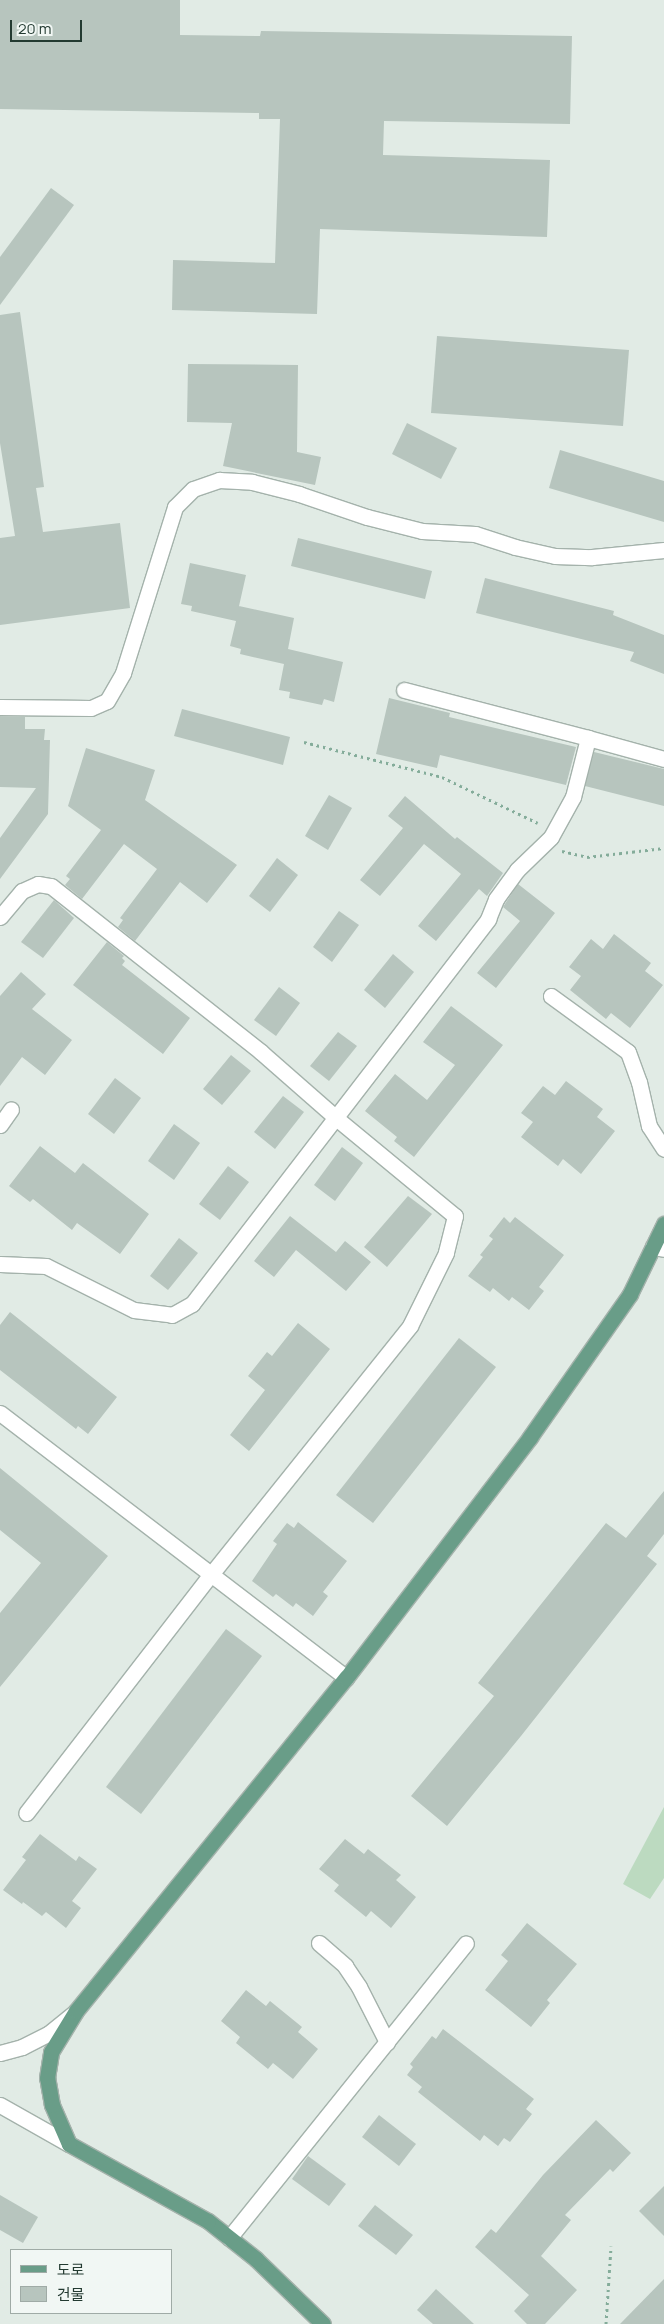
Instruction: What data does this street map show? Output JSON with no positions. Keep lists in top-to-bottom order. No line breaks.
{"legend":["도로","건물"],"scale_bar":"20 m"}
